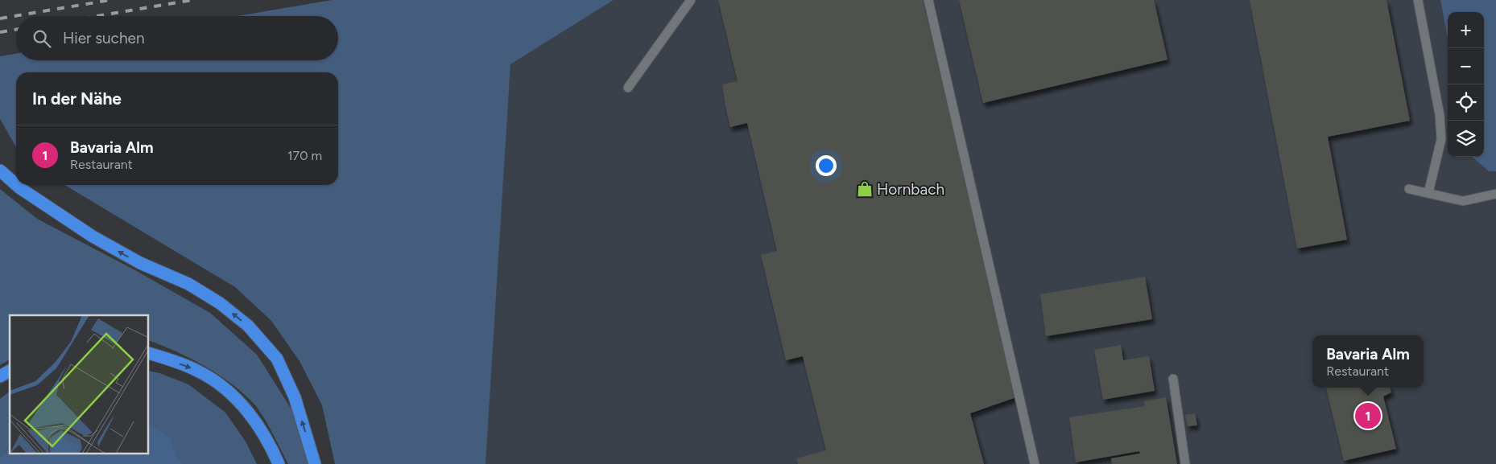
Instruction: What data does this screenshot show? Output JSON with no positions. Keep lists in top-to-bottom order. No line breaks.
{"places":{"shop":["Hornbach"]},"page":{"map_buttons":["+","−"],"search":"Hier suchen","heading":"In der Nähe","list":[{"mark":"1","name":"Bavaria Alm","note":"Restaurant","value":"170 m"}],"popup":["Bavaria Alm","Restaurant"],"pins":"1"}}
